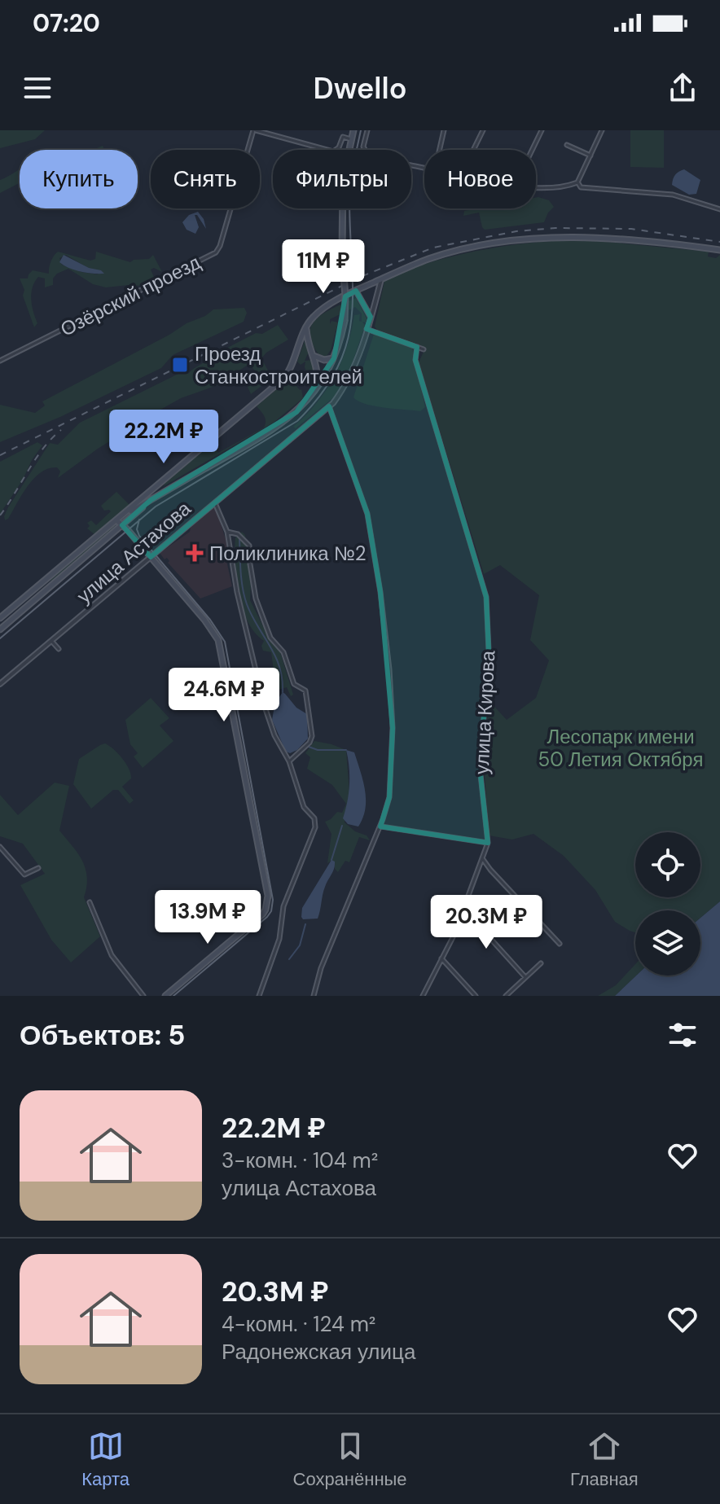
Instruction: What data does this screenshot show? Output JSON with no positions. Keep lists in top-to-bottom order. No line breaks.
{"streets":{"main road":["улица Астахова"],"street":["Озёрский проезд","улица Кирова"]},"parks":["Лесопарк имени 50 Летия Октября"],"places":{"transit":["Проезд Станкостроителей"],"health":["Поликлиника №2"]},"page":{"status":"07:20","header":"Dwello","chip":["Купить","Снять","Фильтры","Новое"],"price":["11M ₽","22.2M ₽","24.6M ₽","13.9M ₽","20.3M ₽"],"heading":"Объектов: 5","list":[{"name":"22.2M ₽","note":"3-комн. · 104 m² · улица Астахова"},{"name":"20.3M ₽","note":"4-комн. · 124 m² · Радонежская улица"}],"tabs":["Карта","Сохранённые","Главная"]}}
